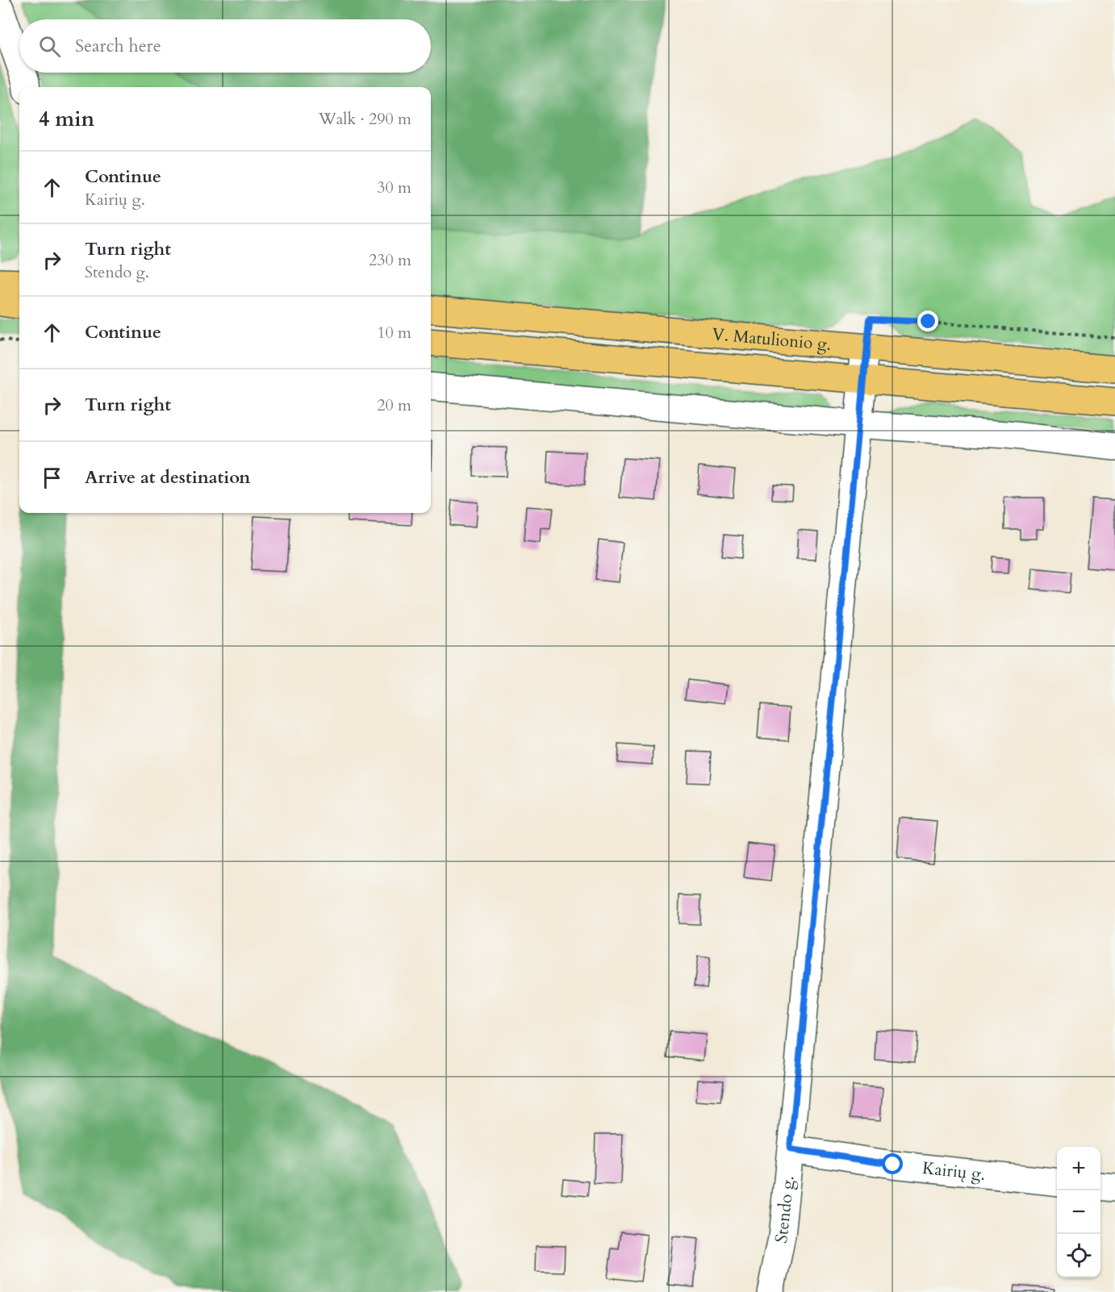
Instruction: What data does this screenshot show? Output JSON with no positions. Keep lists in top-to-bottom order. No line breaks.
{"streets":{"highway":["V. Matulionio g."],"street":["Kairių g.","Stendo g."]},"crossings":[["V. Matulionio g.","Stendo g."],["Kairių g.","Stendo g."]],"page":{"search":"Search here","heading":["4 min","Walk · 290 m"],"list":[["Continue","Kairių g.","30 m"],["Turn right","Stendo g.","230 m"],["Continue","10 m"],["Turn right","20 m"],"Arrive at destination"],"map_buttons":["+","−"]}}
